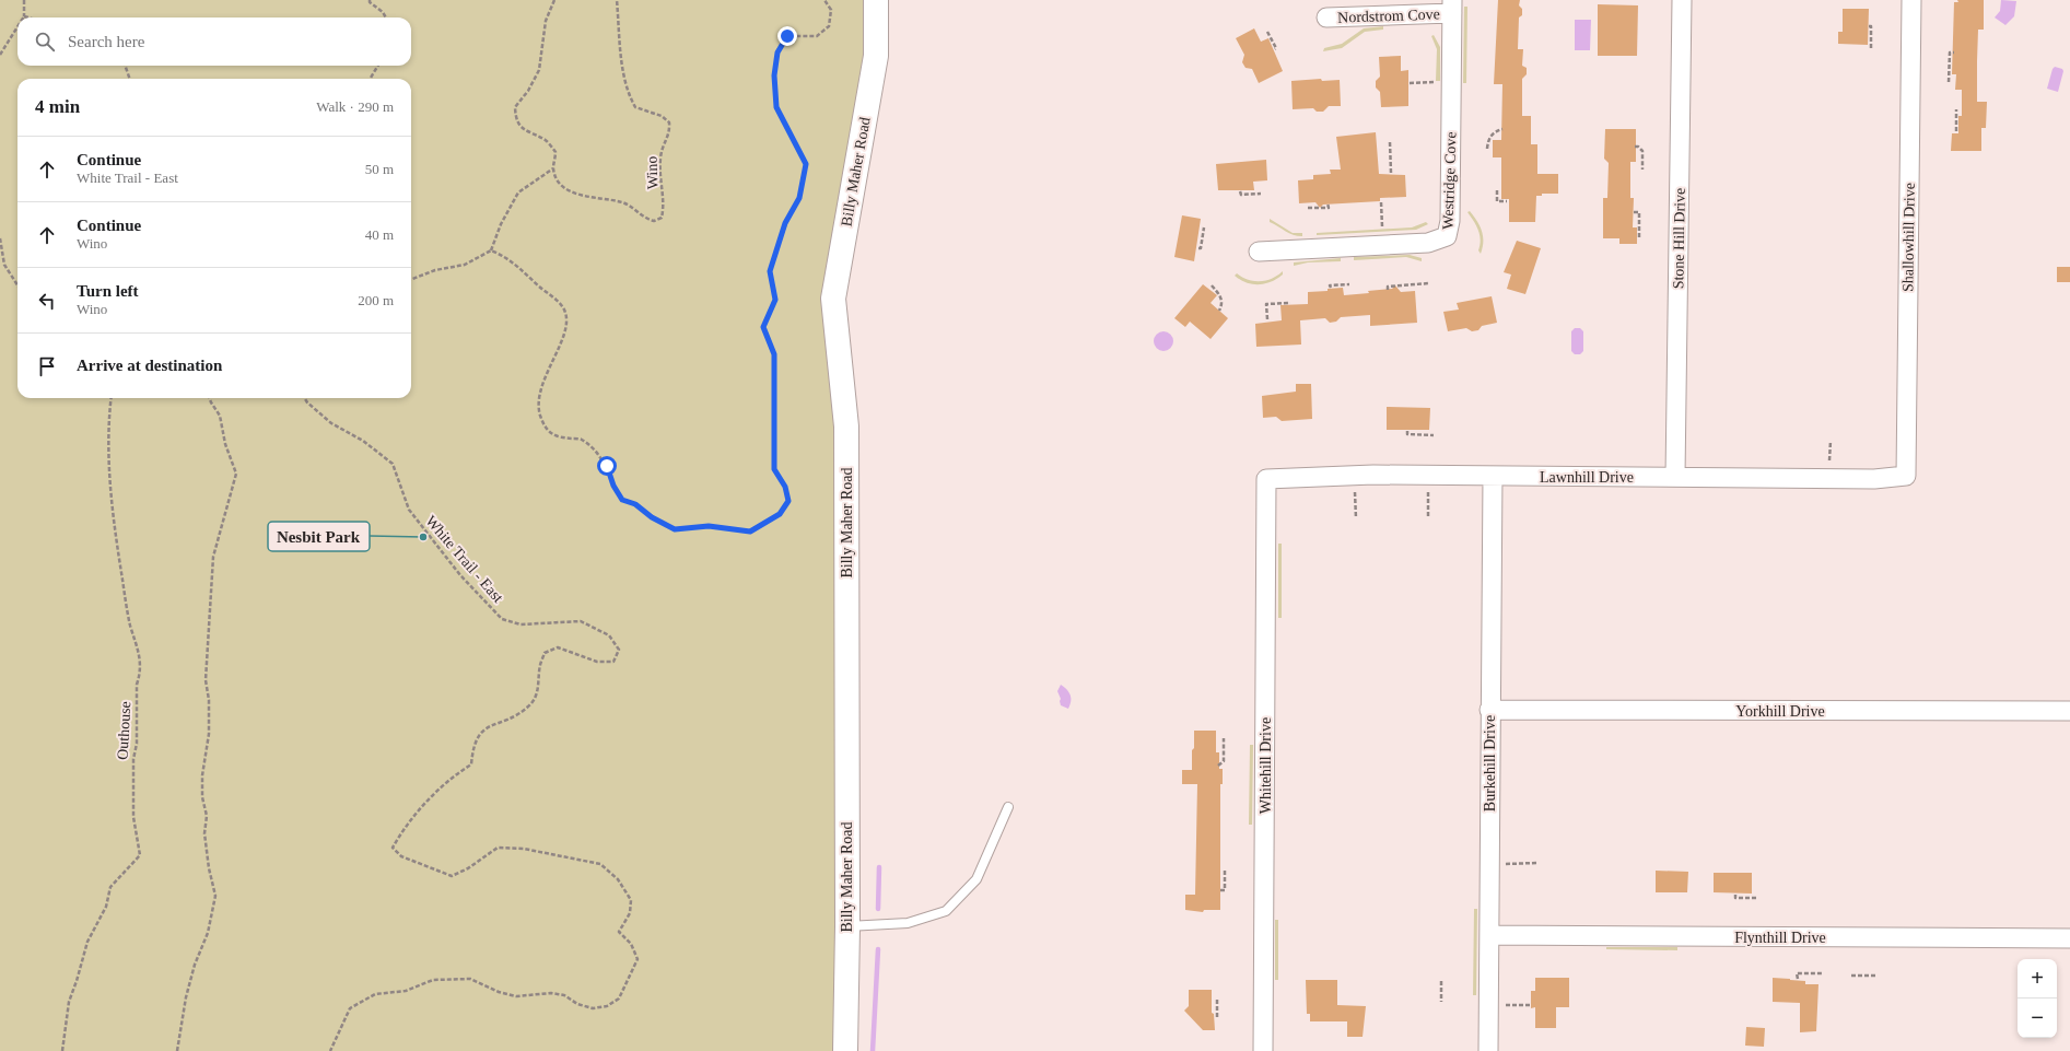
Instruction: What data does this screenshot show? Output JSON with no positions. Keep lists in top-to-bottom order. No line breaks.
{"streets":{"main road":["Billy Maher Road"],"street":["Nordstrom Cove","Westridge Cove","Shallowhill Drive","Stone Hill Drive","Lawnhill Drive","Yorkhill Drive","Burkehill Drive","Whitehill Drive","Flynthill Drive"],"path":["Wino","White Trail - East","Outhouse"]},"crossings":[["Nordstrom Cove","Westridge Cove"],["Shallowhill Drive","Lawnhill Drive"],["Stone Hill Drive","Lawnhill Drive"],["Lawnhill Drive","Burkehill Drive"],["Lawnhill Drive","Whitehill Drive"],["Yorkhill Drive","Burkehill Drive"],["Burkehill Drive","Flynthill Drive"]],"places":["Nesbit Park"],"page":{"search":"Search here","heading":["4 min","Walk · 290 m"],"list":[["Continue","White Trail - East","50 m"],["Continue","Wino","40 m"],["Turn left","Wino","200 m"],"Arrive at destination"],"map_buttons":["+","−"]}}
